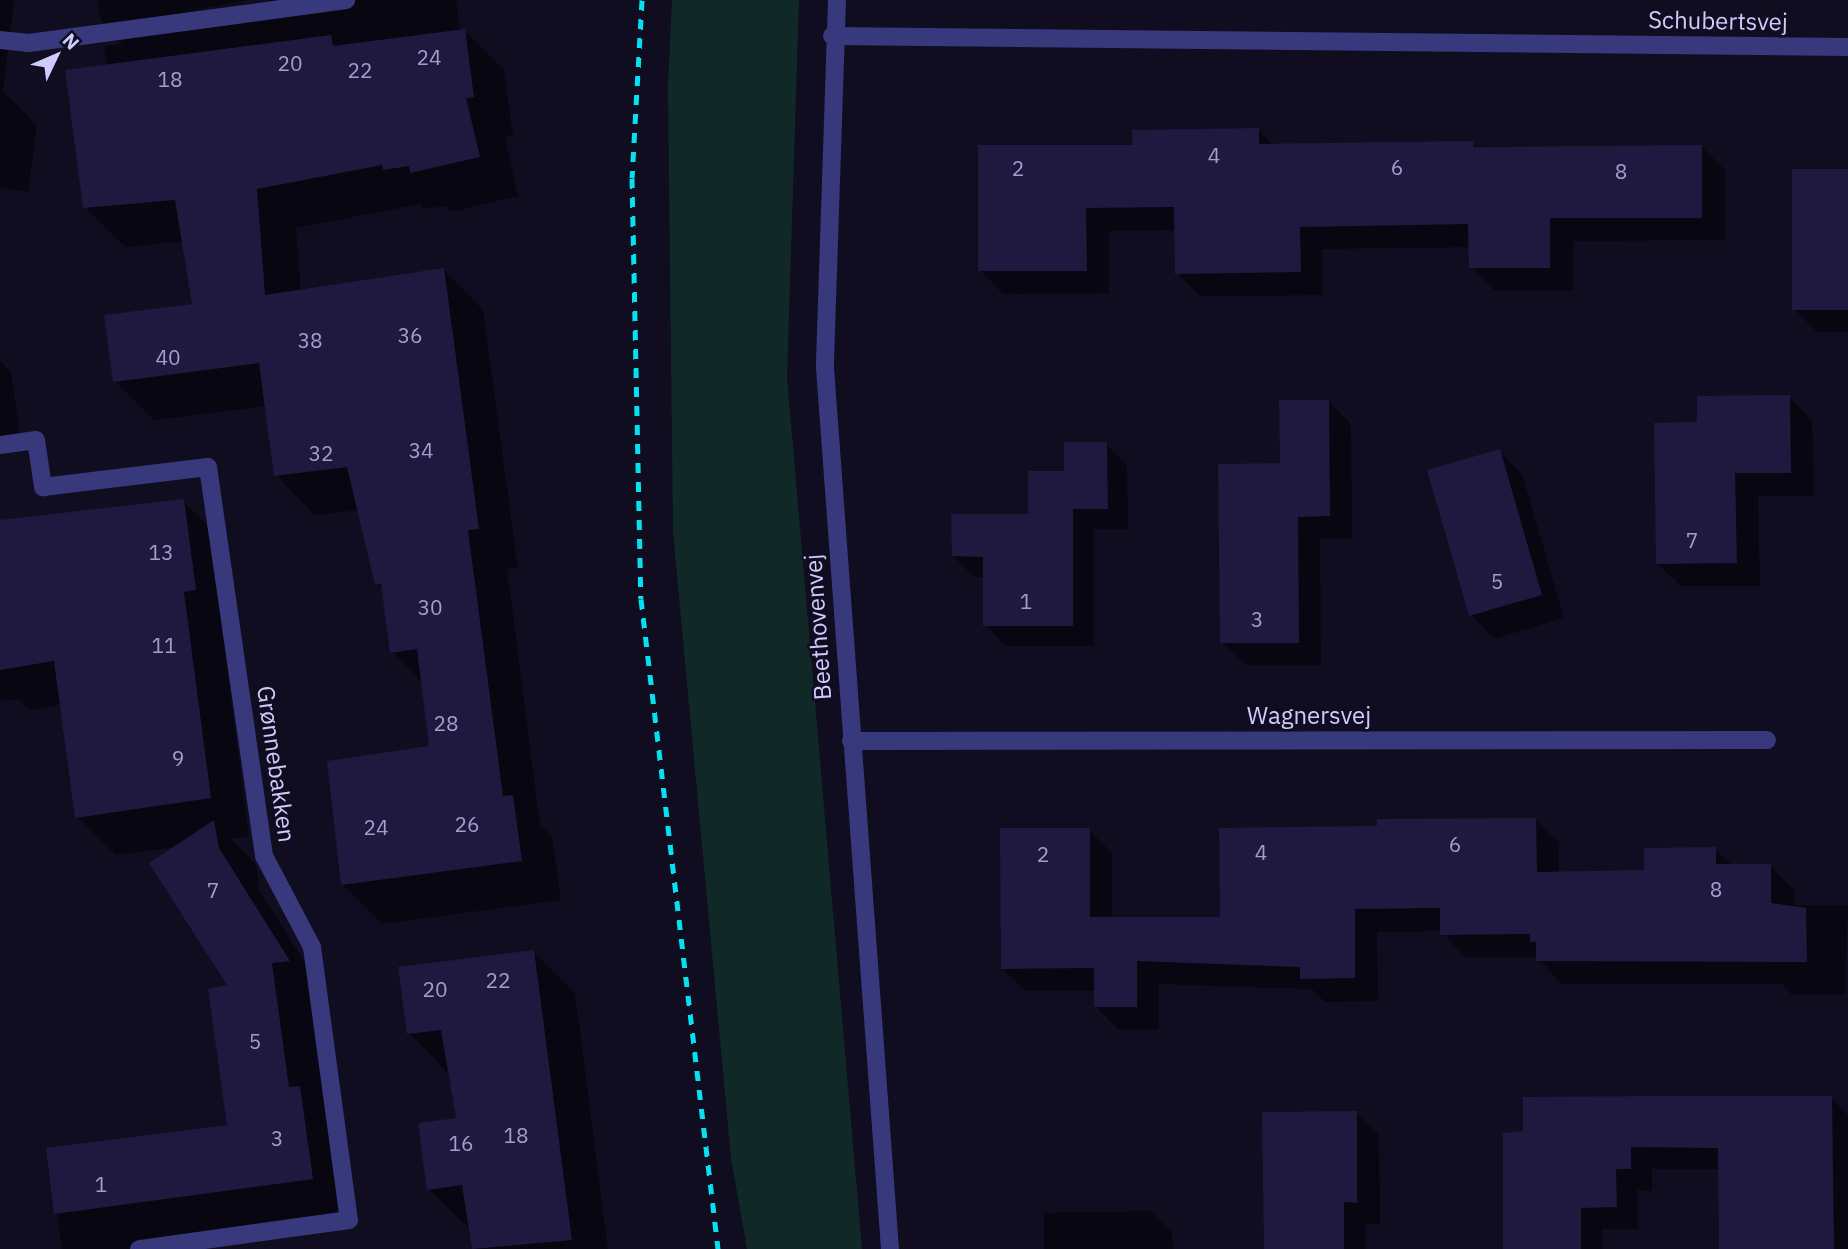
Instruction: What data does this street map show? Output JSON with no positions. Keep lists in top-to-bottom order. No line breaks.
{"streets":{"street":["Schubertsvej","Beethovenvej","Wagnersvej","Grønnebakken"]},"crossings":[["Schubertsvej","Beethovenvej"],["Beethovenvej","Wagnersvej"]],"house_numbers":["24","20","22","18","4","6","2","8","36","38","40","34","32","7","13","5","1","30","3","11","28","9","26","24","6","4","2","8","7","22","20","5","18","3","16","1"],"north":"top right"}
